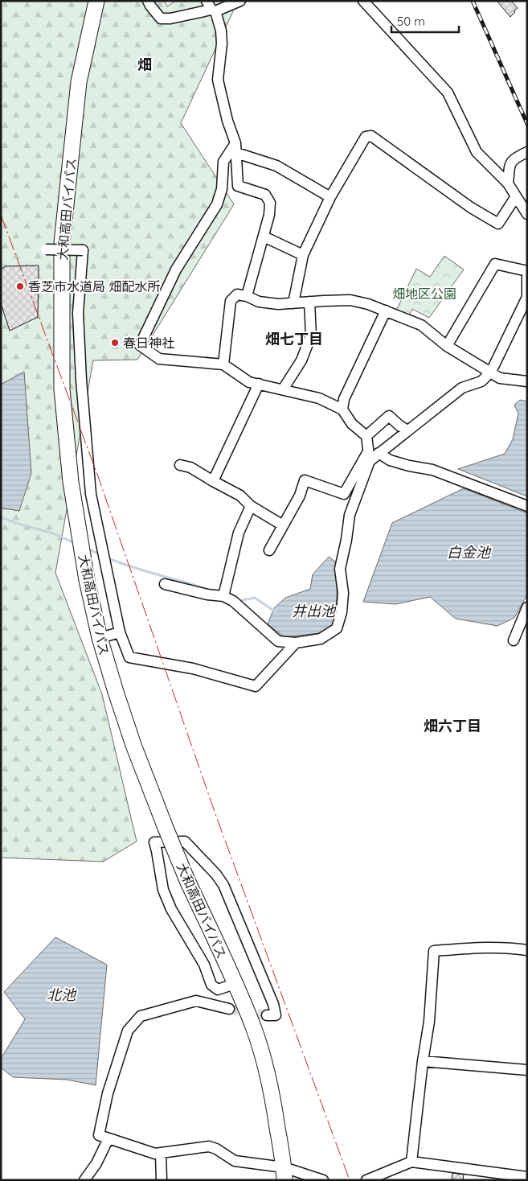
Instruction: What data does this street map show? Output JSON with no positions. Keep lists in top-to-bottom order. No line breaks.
{"streets":{"highway":["大和高田バイパス"]},"districts":["畑","畑七丁目","畑六丁目"],"water":["白金池","井出池","北池"],"parks":["畑地区公園"],"places":["香芝市水道局 畑配水所","春日神社"],"scale_bar":"50 m"}
